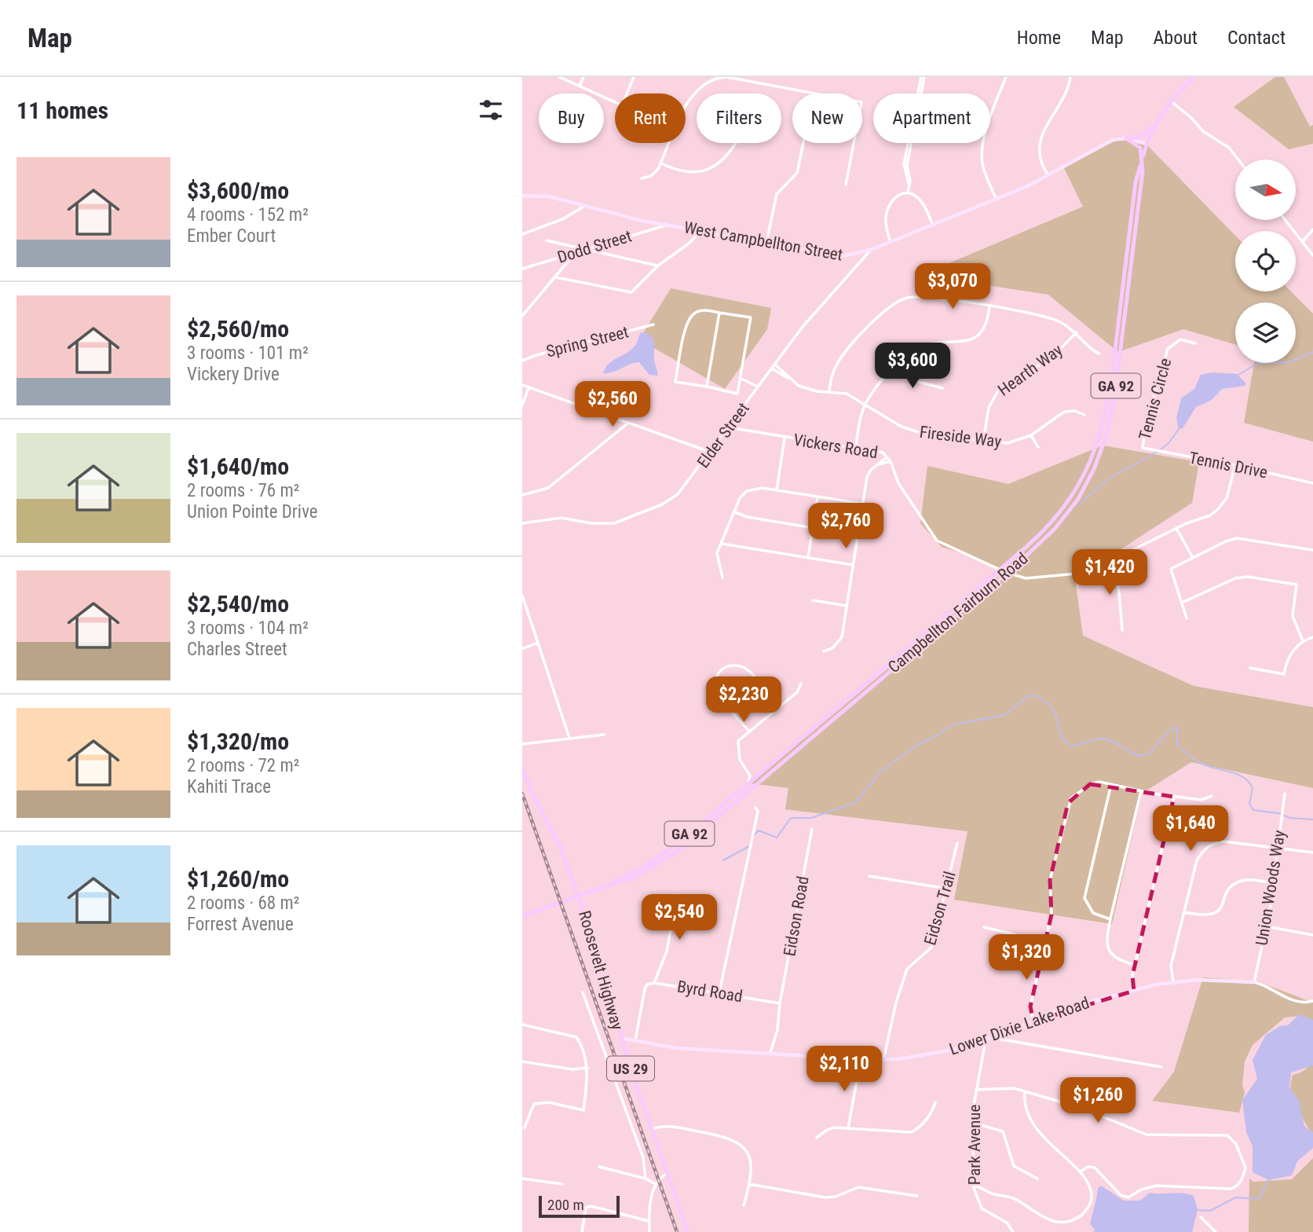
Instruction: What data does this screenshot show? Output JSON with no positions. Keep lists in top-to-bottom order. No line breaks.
{"streets":{"main road":["West Campbellton Street","GA 92","Campbellton Fairburn Road","Roosevelt Highway","Lower Dixie Lake Road","US 29"],"street":["Dodd Street","Spring Street","Hearth Way","Tennis Circle","Elder Street","Fireside Way","Vickers Road","Tennis Drive","Union Woods Way","Eidson Trail","Eidson Road","Byrd Road","Park Avenue"]},"crossings":[["West Campbellton Street","Dodd Street"],["West Campbellton Street","Elder Street"],["Hearth Way","Fireside Way"],["Tennis Circle","Tennis Drive"],["Elder Street","Fireside Way"],["Elder Street","Vickers Road"],["Vickers Road","Tennis Drive"],["Vickers Road","Campbellton Fairburn Road"],["Campbellton Fairburn Road","Roosevelt Highway"],["Campbellton Fairburn Road","US 29"],["Union Woods Way","Lower Dixie Lake Road"],["Eidson Trail","Lower Dixie Lake Road"],["Eidson Road","Byrd Road"],["Roosevelt Highway","Lower Dixie Lake Road"],["Roosevelt Highway","US 29"],["Byrd Road","Lower Dixie Lake Road"],["Lower Dixie Lake Road","Park Avenue"]],"scale_bar":"200 m","north":"right","page":{"header":"Map","nav":["Home","Map","About","Contact"],"heading":"11 homes","chip":["Buy","Rent","Filters","New","Apartment"],"list":[{"name":"$3,600/mo","note":"4 rooms · 152 m² · Ember Court"},{"name":"$2,560/mo","note":"3 rooms · 101 m² · Vickery Drive"},{"name":"$1,640/mo","note":"2 rooms · 76 m² · Union Pointe Drive"},{"name":"$2,540/mo","note":"3 rooms · 104 m² · Charles Street"},{"name":"$1,320/mo","note":"2 rooms · 72 m² · Kahiti Trace"},{"name":"$1,260/mo","note":"2 rooms · 68 m² · Forrest Avenue"}],"price":["$3,070","$3,600","$2,560","$2,760","$1,420","$2,230","$1,640","$2,540","$1,320","$2,110","$1,260"],"scale":"200 m"}}
